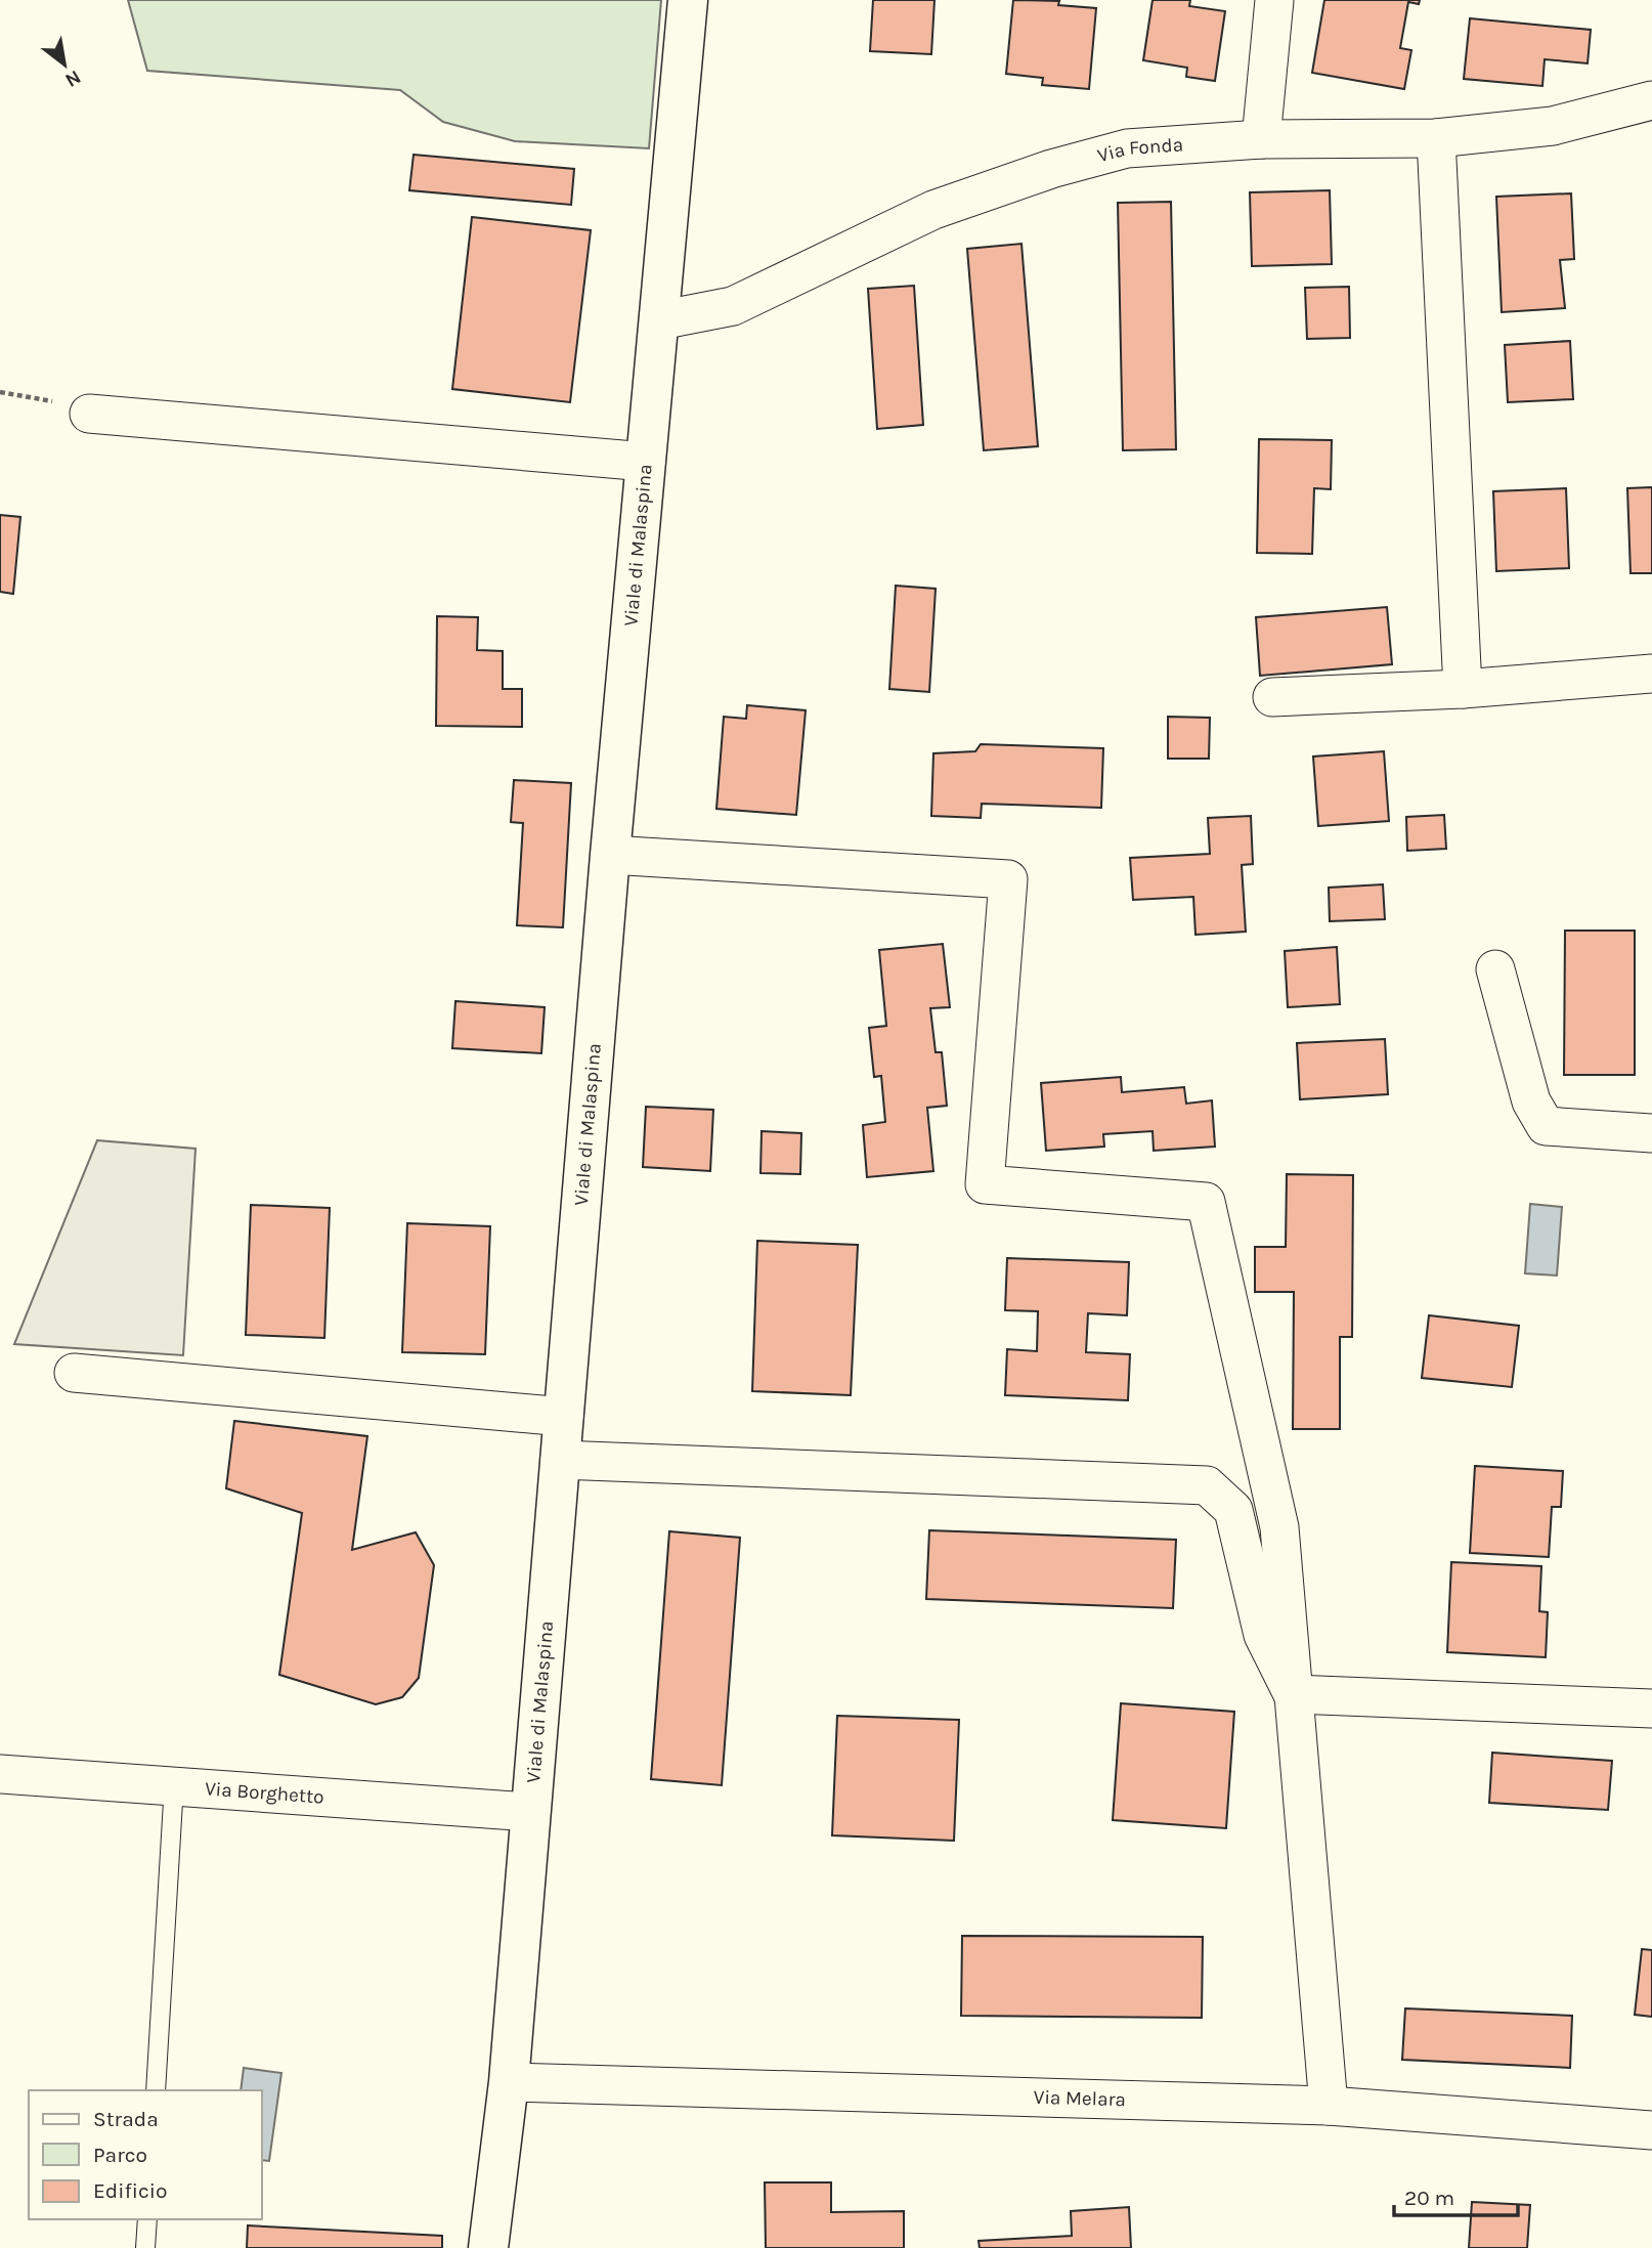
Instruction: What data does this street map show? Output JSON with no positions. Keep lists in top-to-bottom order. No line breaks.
{"streets":{"main road":["Viale di Malaspina"],"street":["Via Fonda","Via Borghetto","Via Melara"]},"crossings":[["Via Fonda","Viale di Malaspina"],["Viale di Malaspina","Via Borghetto"],["Viale di Malaspina","Via Melara"]],"legend":["Strada","Parco","Edificio"],"scale_bar":"20 m","north":"bottom right"}
